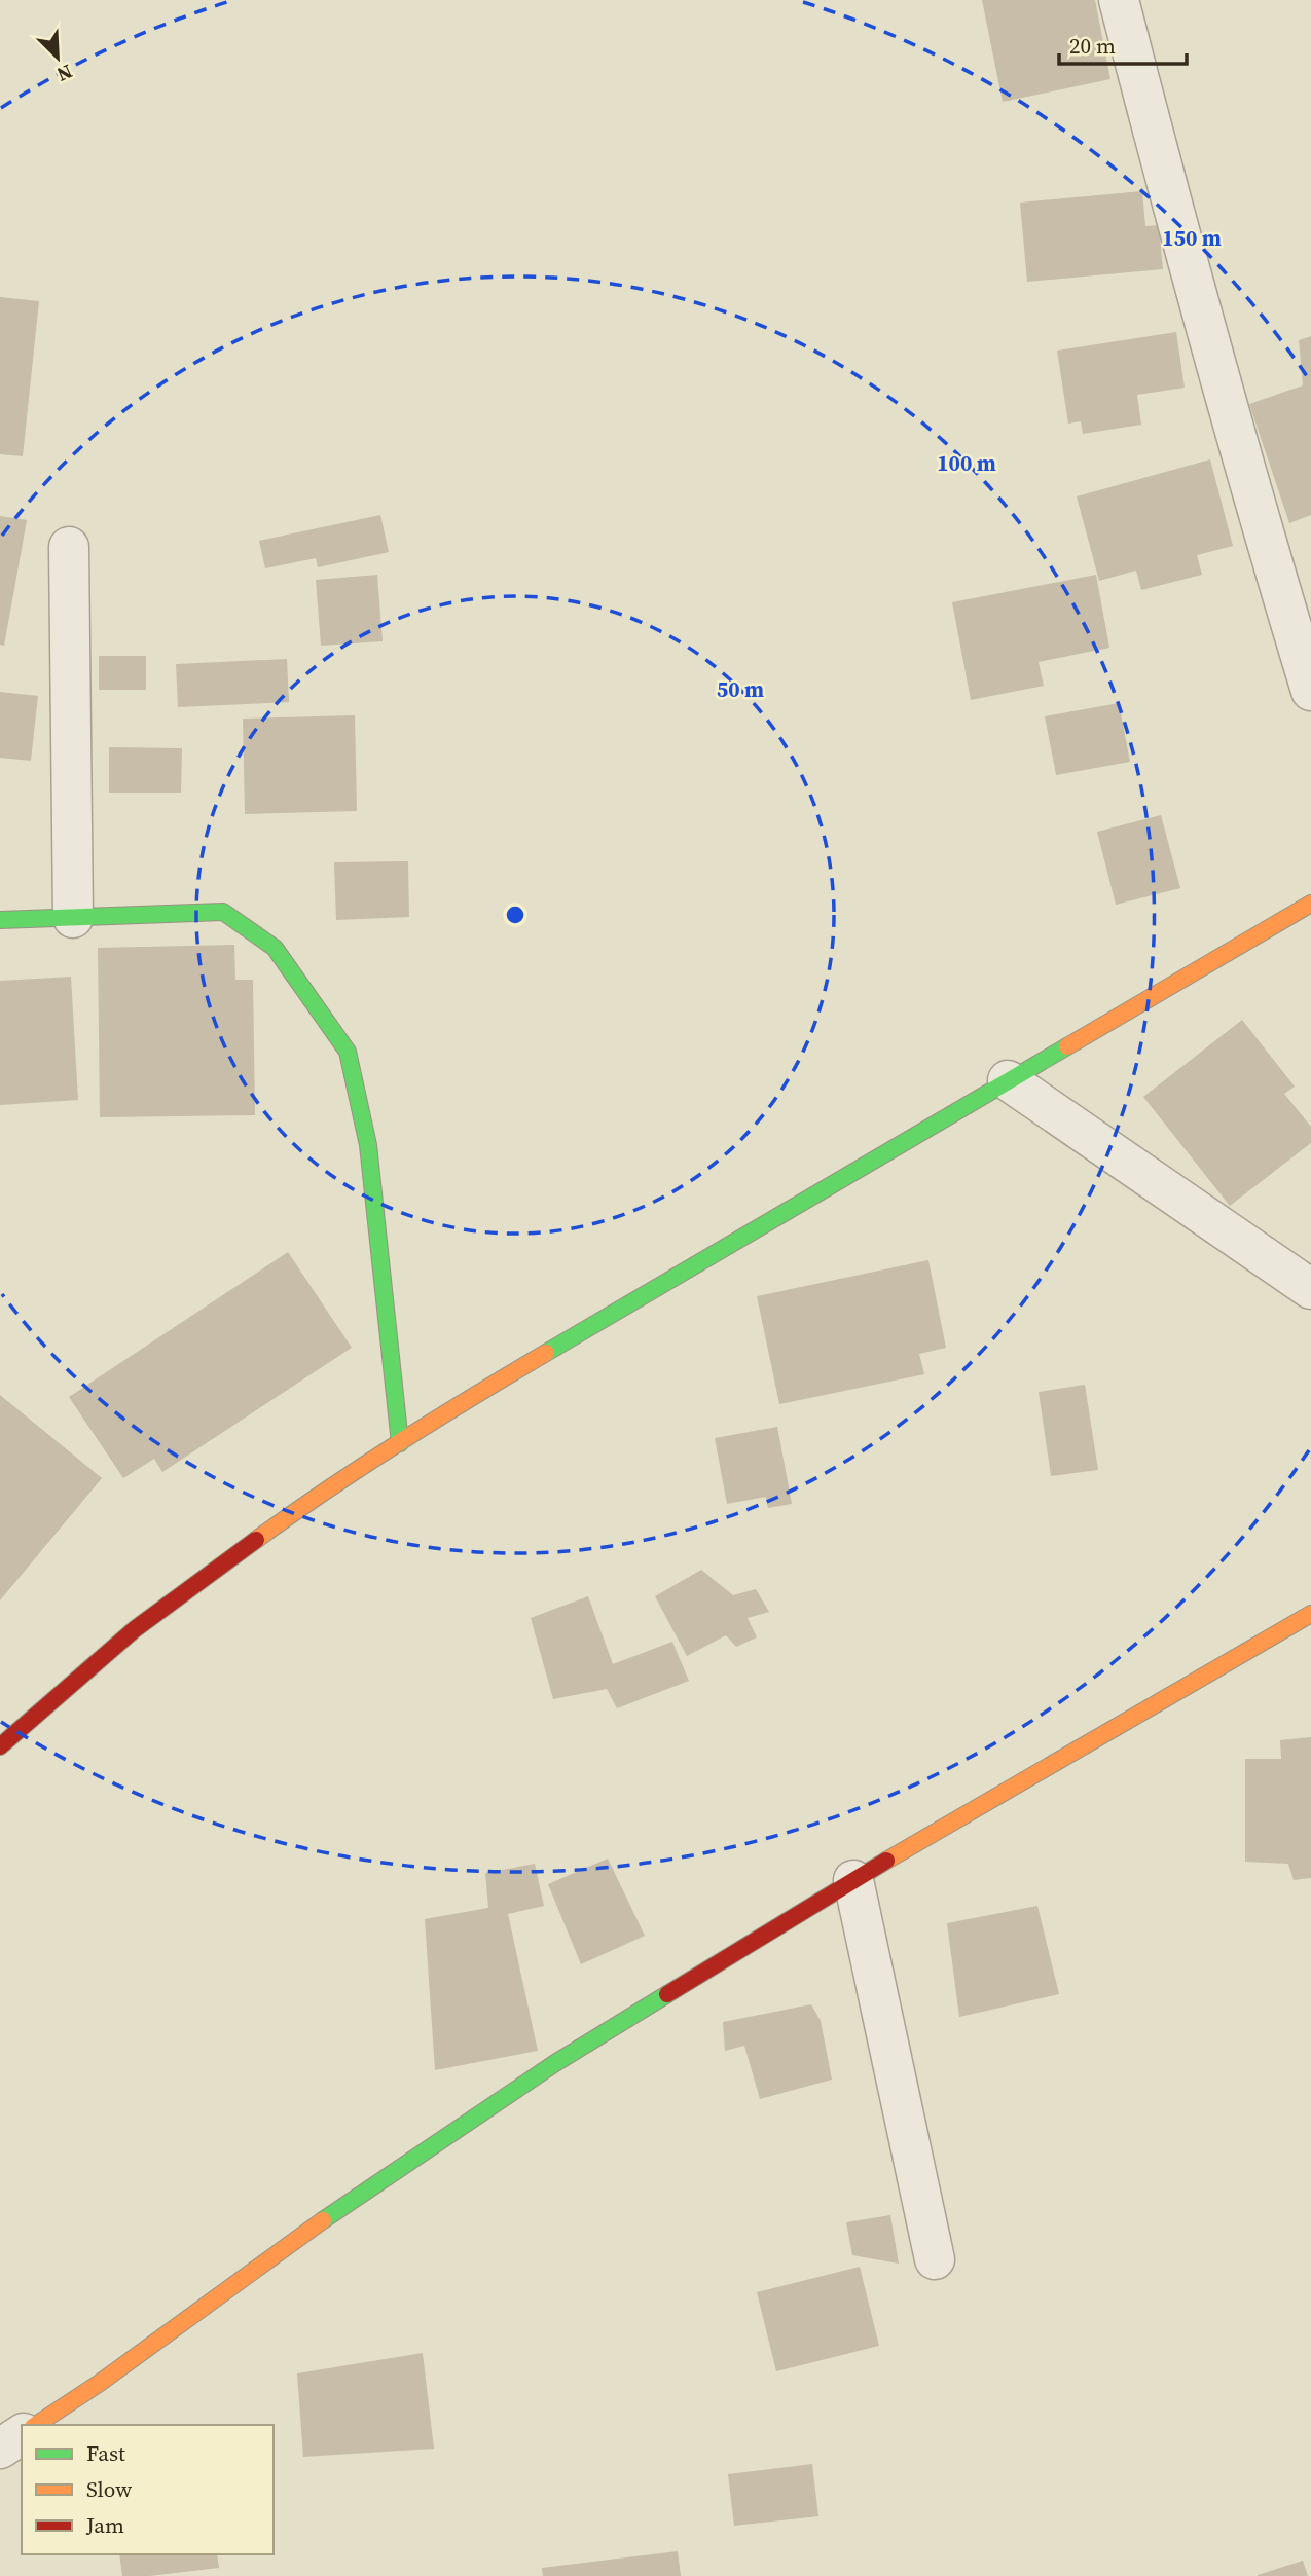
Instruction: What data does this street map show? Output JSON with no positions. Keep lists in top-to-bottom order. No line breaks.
{"legend":["Fast","Slow","Jam"],"scale_bar":"20 m","north":"bottom right","rings":["150 m","100 m","50 m"]}
